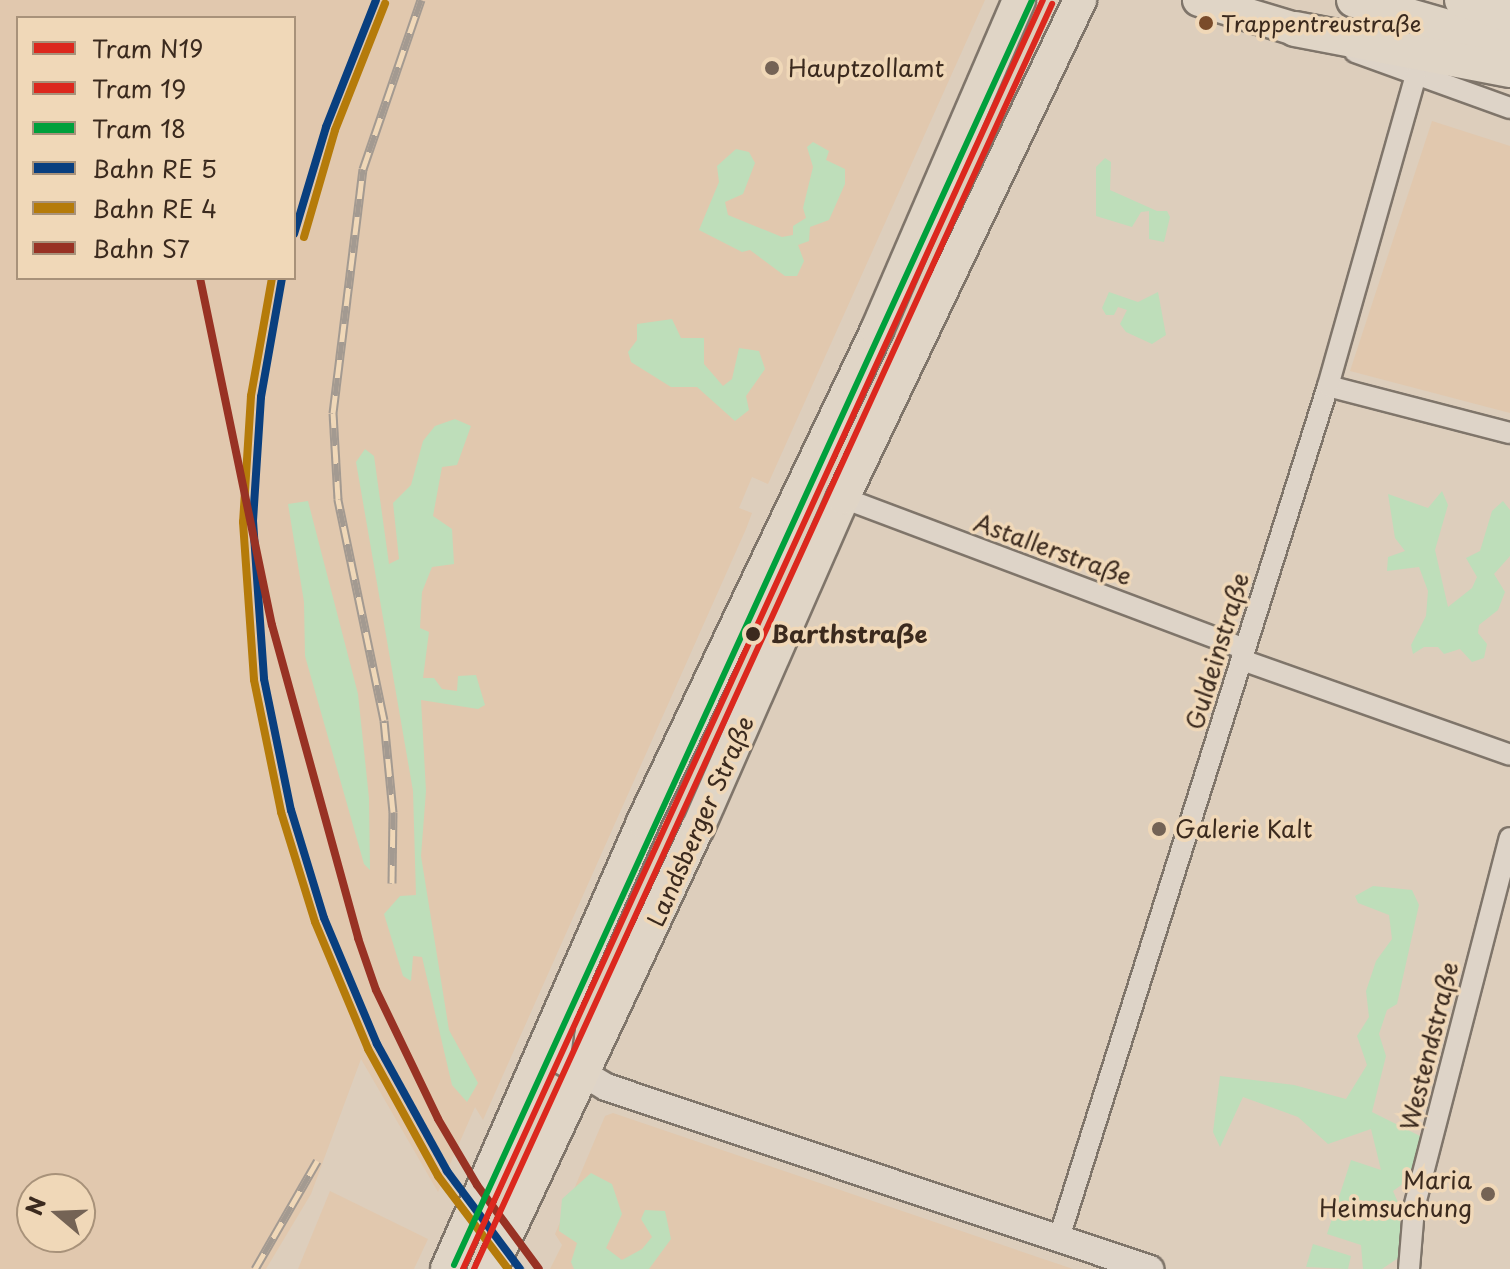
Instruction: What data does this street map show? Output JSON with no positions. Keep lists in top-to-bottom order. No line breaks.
{"streets":{"main road":["Landsberger Straße"],"street":["Astallerstraße","Guldeinstraße","Westendstraße"]},"crossings":[["Astallerstraße","Guldeinstraße"],["Astallerstraße","Landsberger Straße"]],"places":["Trappentreustraße","Hauptzollamt","Barthstraße","Galerie Kalt","Maria Heimsuchung"],"lines":["tram line N19","tram line 18","tram line 19","rail line S7"],"legend":["Tram N19","Tram 19","Tram 18","Bahn RE 5","Bahn RE 4","Bahn S7"],"north":"left"}
